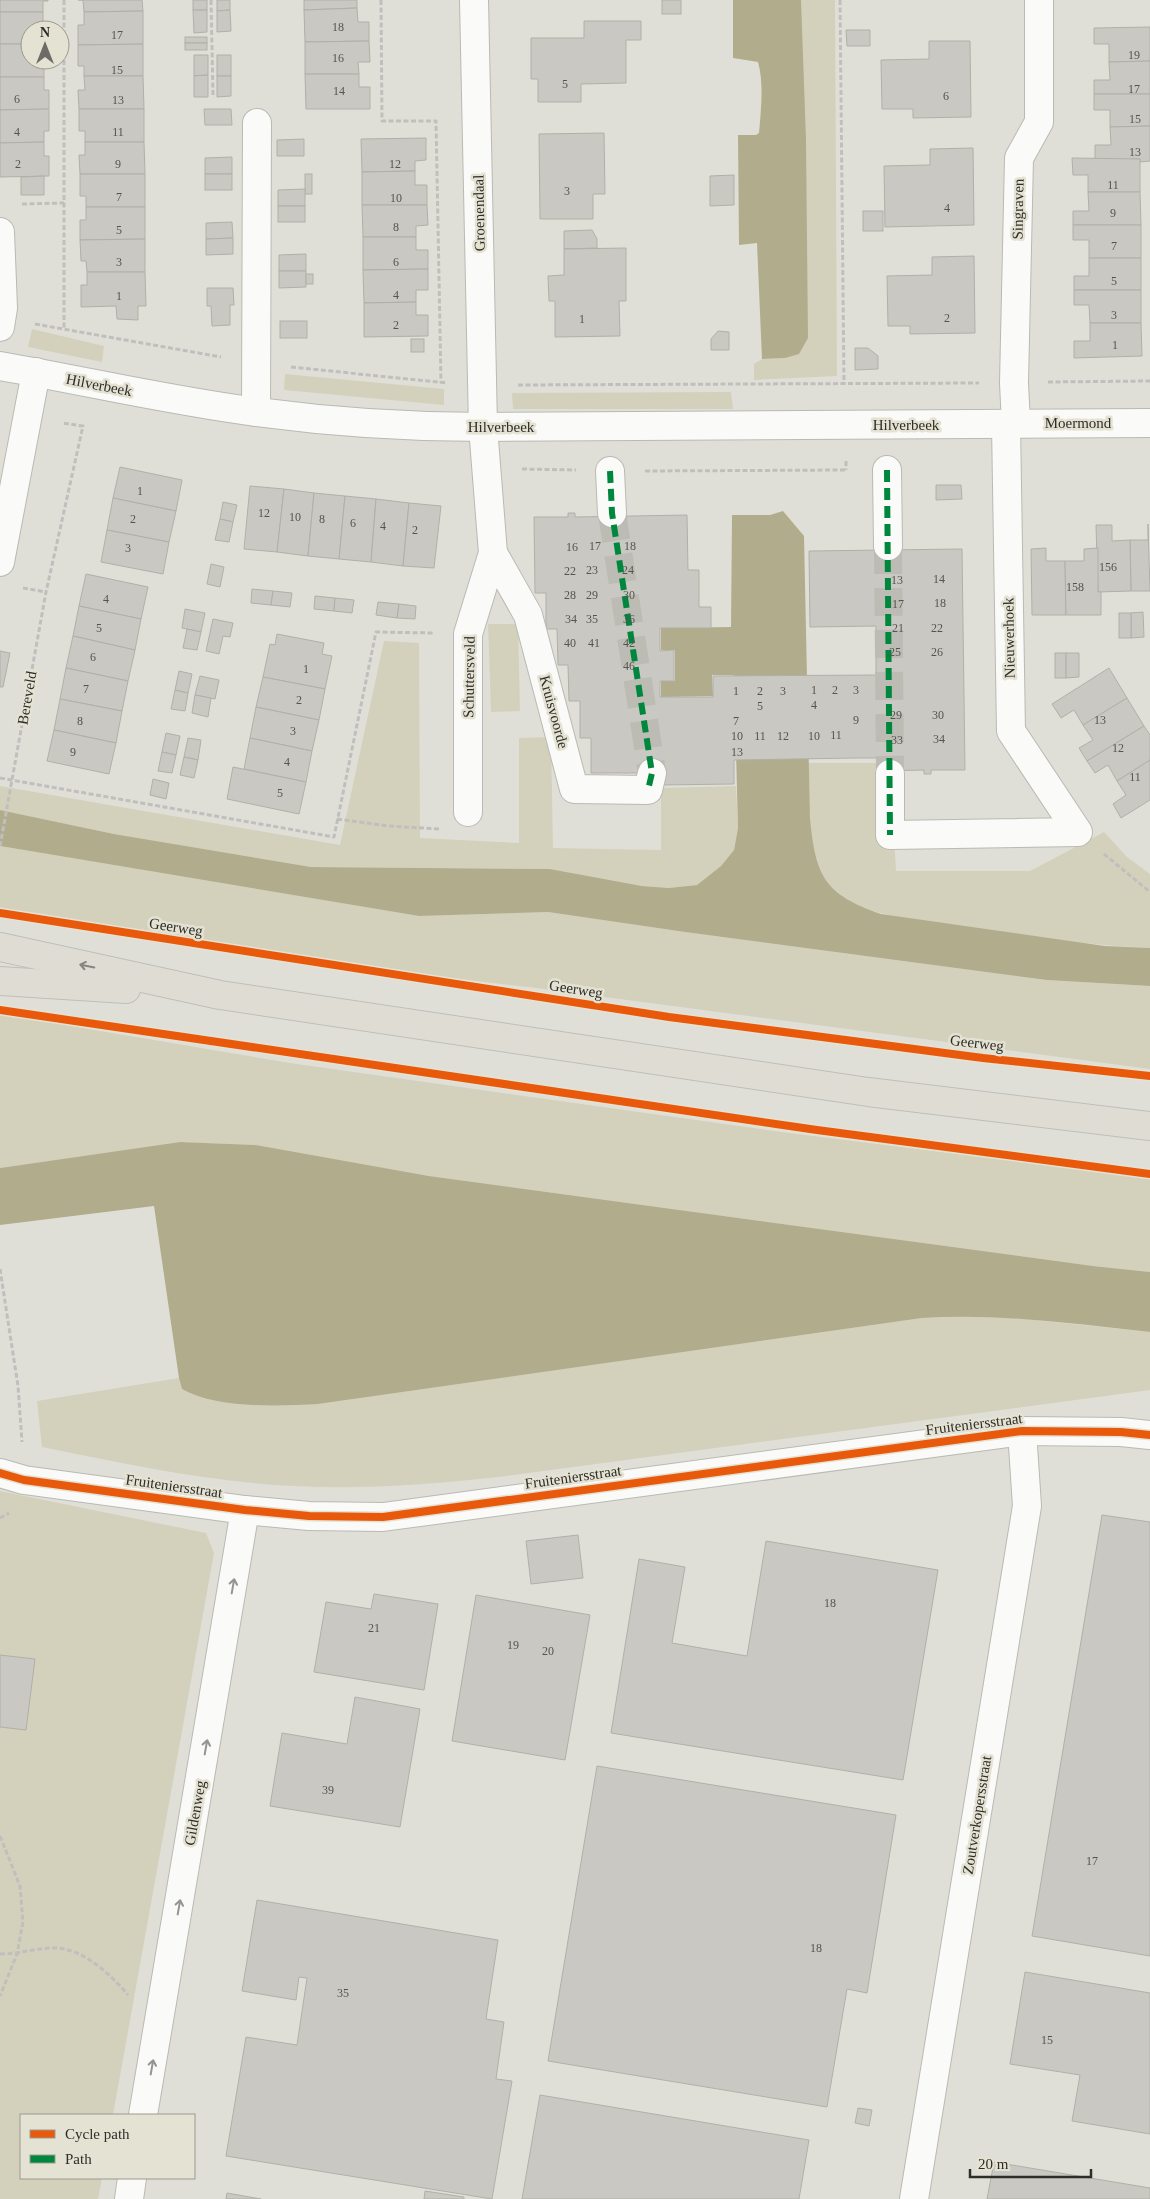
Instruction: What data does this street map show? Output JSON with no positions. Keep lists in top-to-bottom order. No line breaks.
{"streets":{"street":["Singraven","Groenendaal","Hilverbeek","Moermond","Nieuwerhoek","Schuttersveld","Kruisvoorde","Fruiteniersstraat","Gildenweg","Zoutverkopersstraat"],"path":["Bereveld"],"cycle path":["Geerweg"]},"crossings":[["Singraven","Hilverbeek"],["Singraven","Moermond"],["Singraven","Nieuwerhoek"],["Groenendaal","Hilverbeek"],["Groenendaal","Schuttersveld"],["Hilverbeek","Moermond"],["Hilverbeek","Nieuwerhoek"],["Hilverbeek","Schuttersveld"],["Moermond","Nieuwerhoek"],["Schuttersveld","Kruisvoorde"],["Fruiteniersstraat","Gildenweg"],["Fruiteniersstraat","Zoutverkopersstraat"]],"one_way":["Gildenweg"],"house_numbers":["18","17","19","16","15","5","17","14","6","6","13","15","4","11","13","2","9","12","11","3","7","10","4","9","8","5","7","3","6","5","4","1","3","2","1","2","1","1","12","10","2","8","6","4","2","17","18","16","3","156","23","24","22","14","13","158","28","29","30","4","18","17","34","35","36","5","21","22","40","41","42","25","26","6","46","1","7","1","2","3","1","2","3","2","4","5","29","30","9","13","8","7","3","11","10","11","12","10","34","33","12","9","13","4","11","5","18","21","19","20","39","17","18","35","15"],"legend":["Cycle path","Path"],"scale_bar":"20 m","north":"top"}
